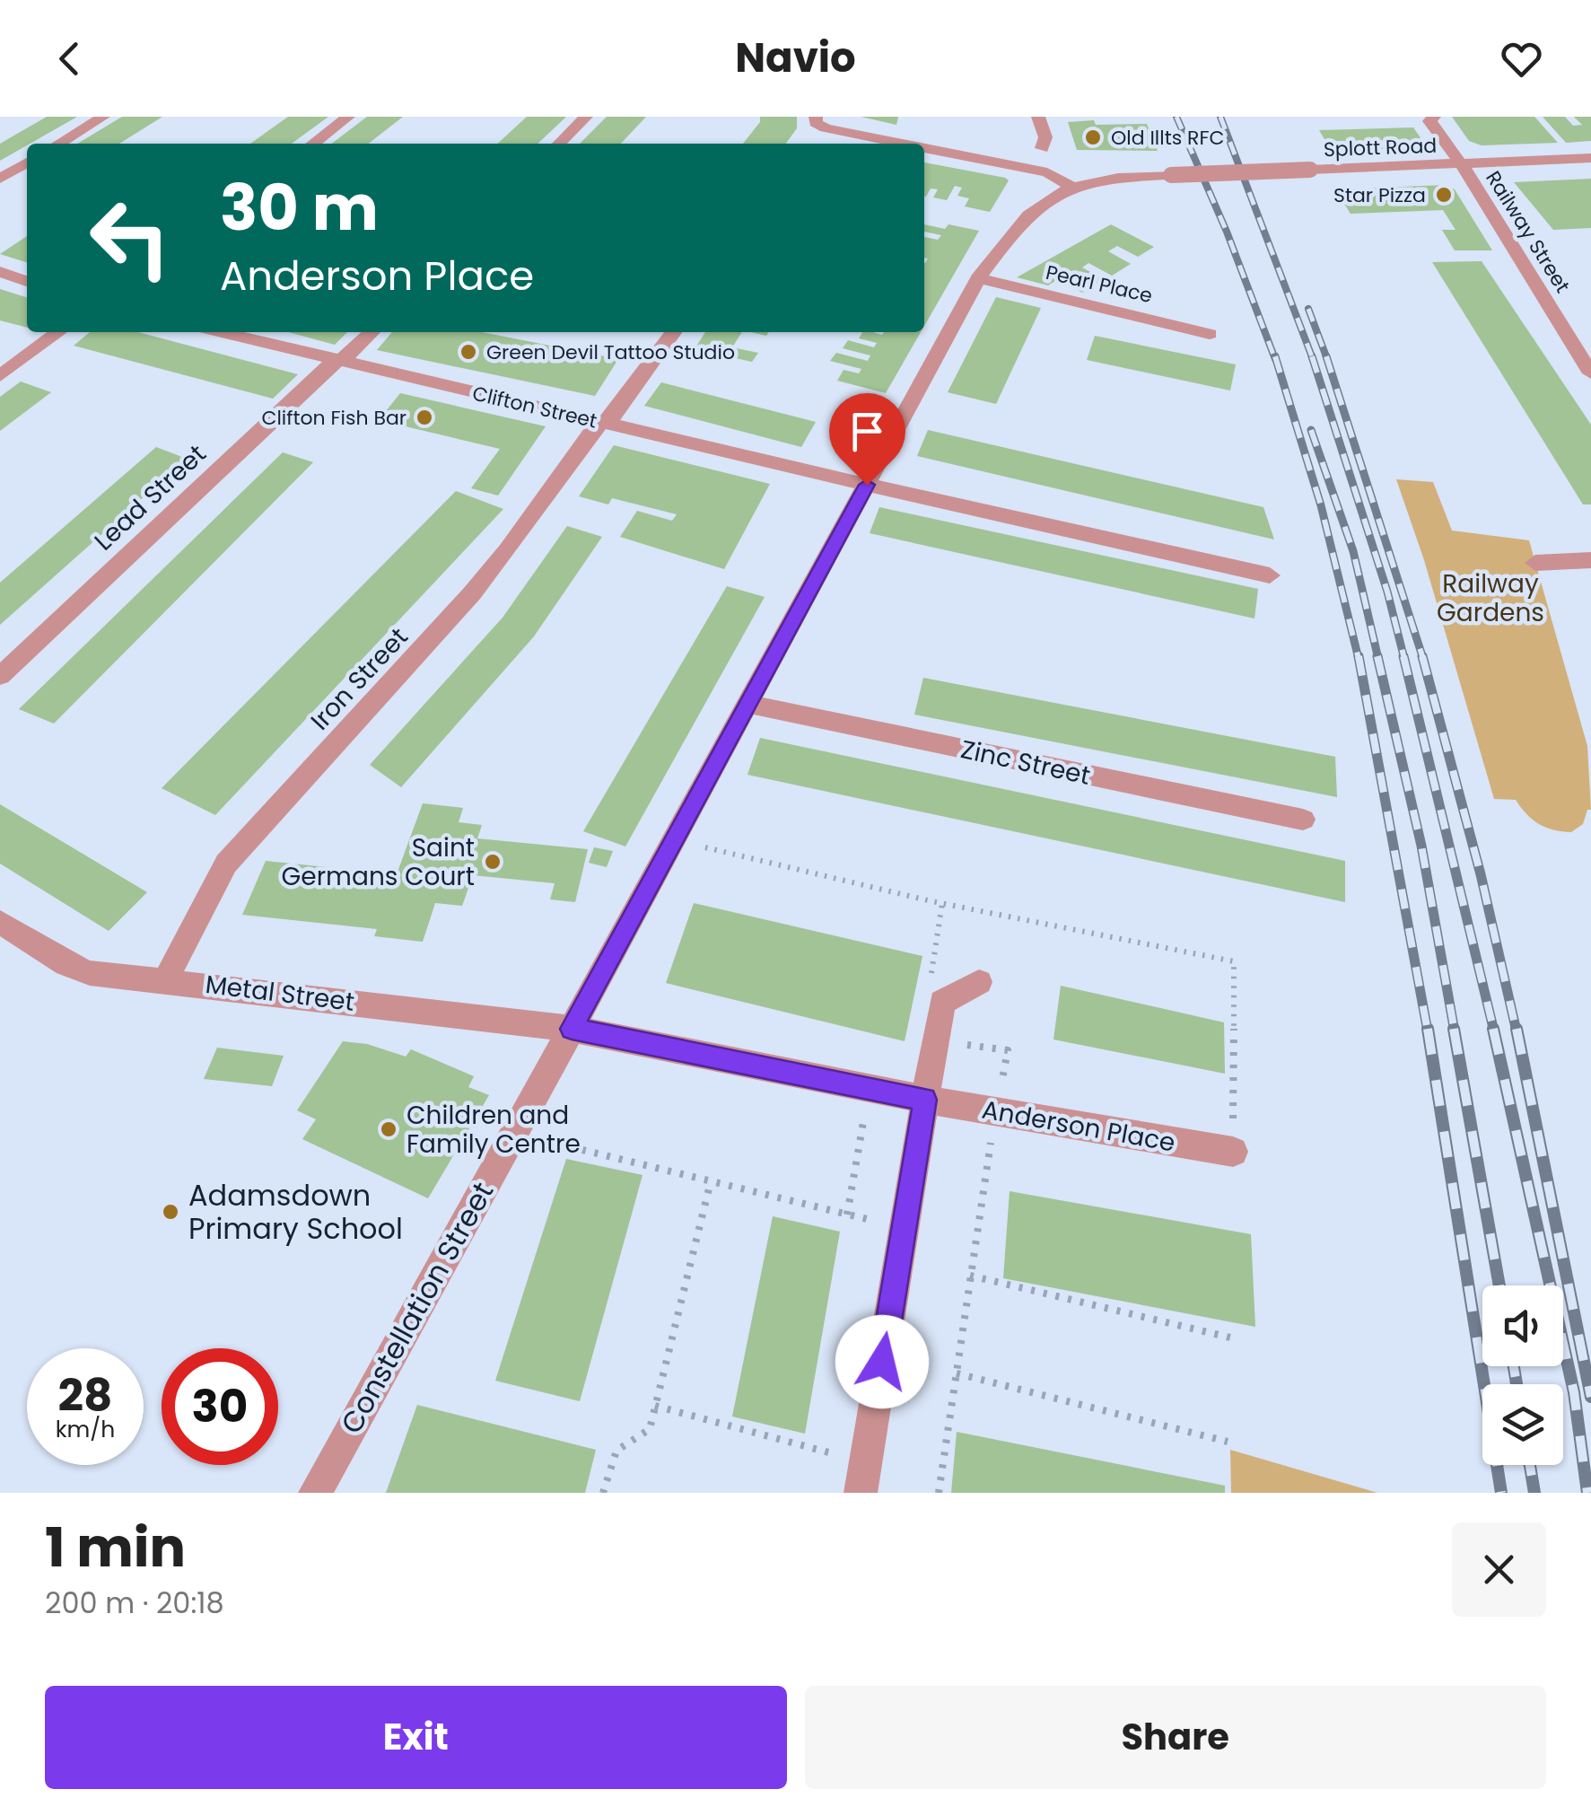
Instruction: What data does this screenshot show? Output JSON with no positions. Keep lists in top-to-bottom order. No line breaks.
{"streets":{"street":["Splott Road","Railway Street","Pearl Place","Clifton Street","Lead Street","Iron Street","Zinc Street","Metal Street","Anderson Place","Constellation Street"]},"crossings":[["Splott Road","Railway Street"],["Splott Road","Pearl Place"],["Splott Road","Clifton Street"],["Splott Road","Constellation Street"],["Clifton Street","Lead Street"],["Clifton Street","Iron Street"],["Clifton Street","Constellation Street"],["Iron Street","Metal Street"],["Zinc Street","Constellation Street"],["Metal Street","Anderson Place"],["Metal Street","Constellation Street"],["Anderson Place","Constellation Street"]],"parks":["Railway Gardens"],"places":["Old Illts RFC","Star Pizza","Green Devil Tattoo Studio","Clifton Fish Bar","Saint Germans Court","Children and Family Centre","Adamsdown Primary School"],"page":{"header":"Navio","turn":["30 m","Anderson Place"],"speed":"28 km/h","limit":"30","heading":["1 min","200 m · 20:18"],"buttons":["Exit","Share"]}}
